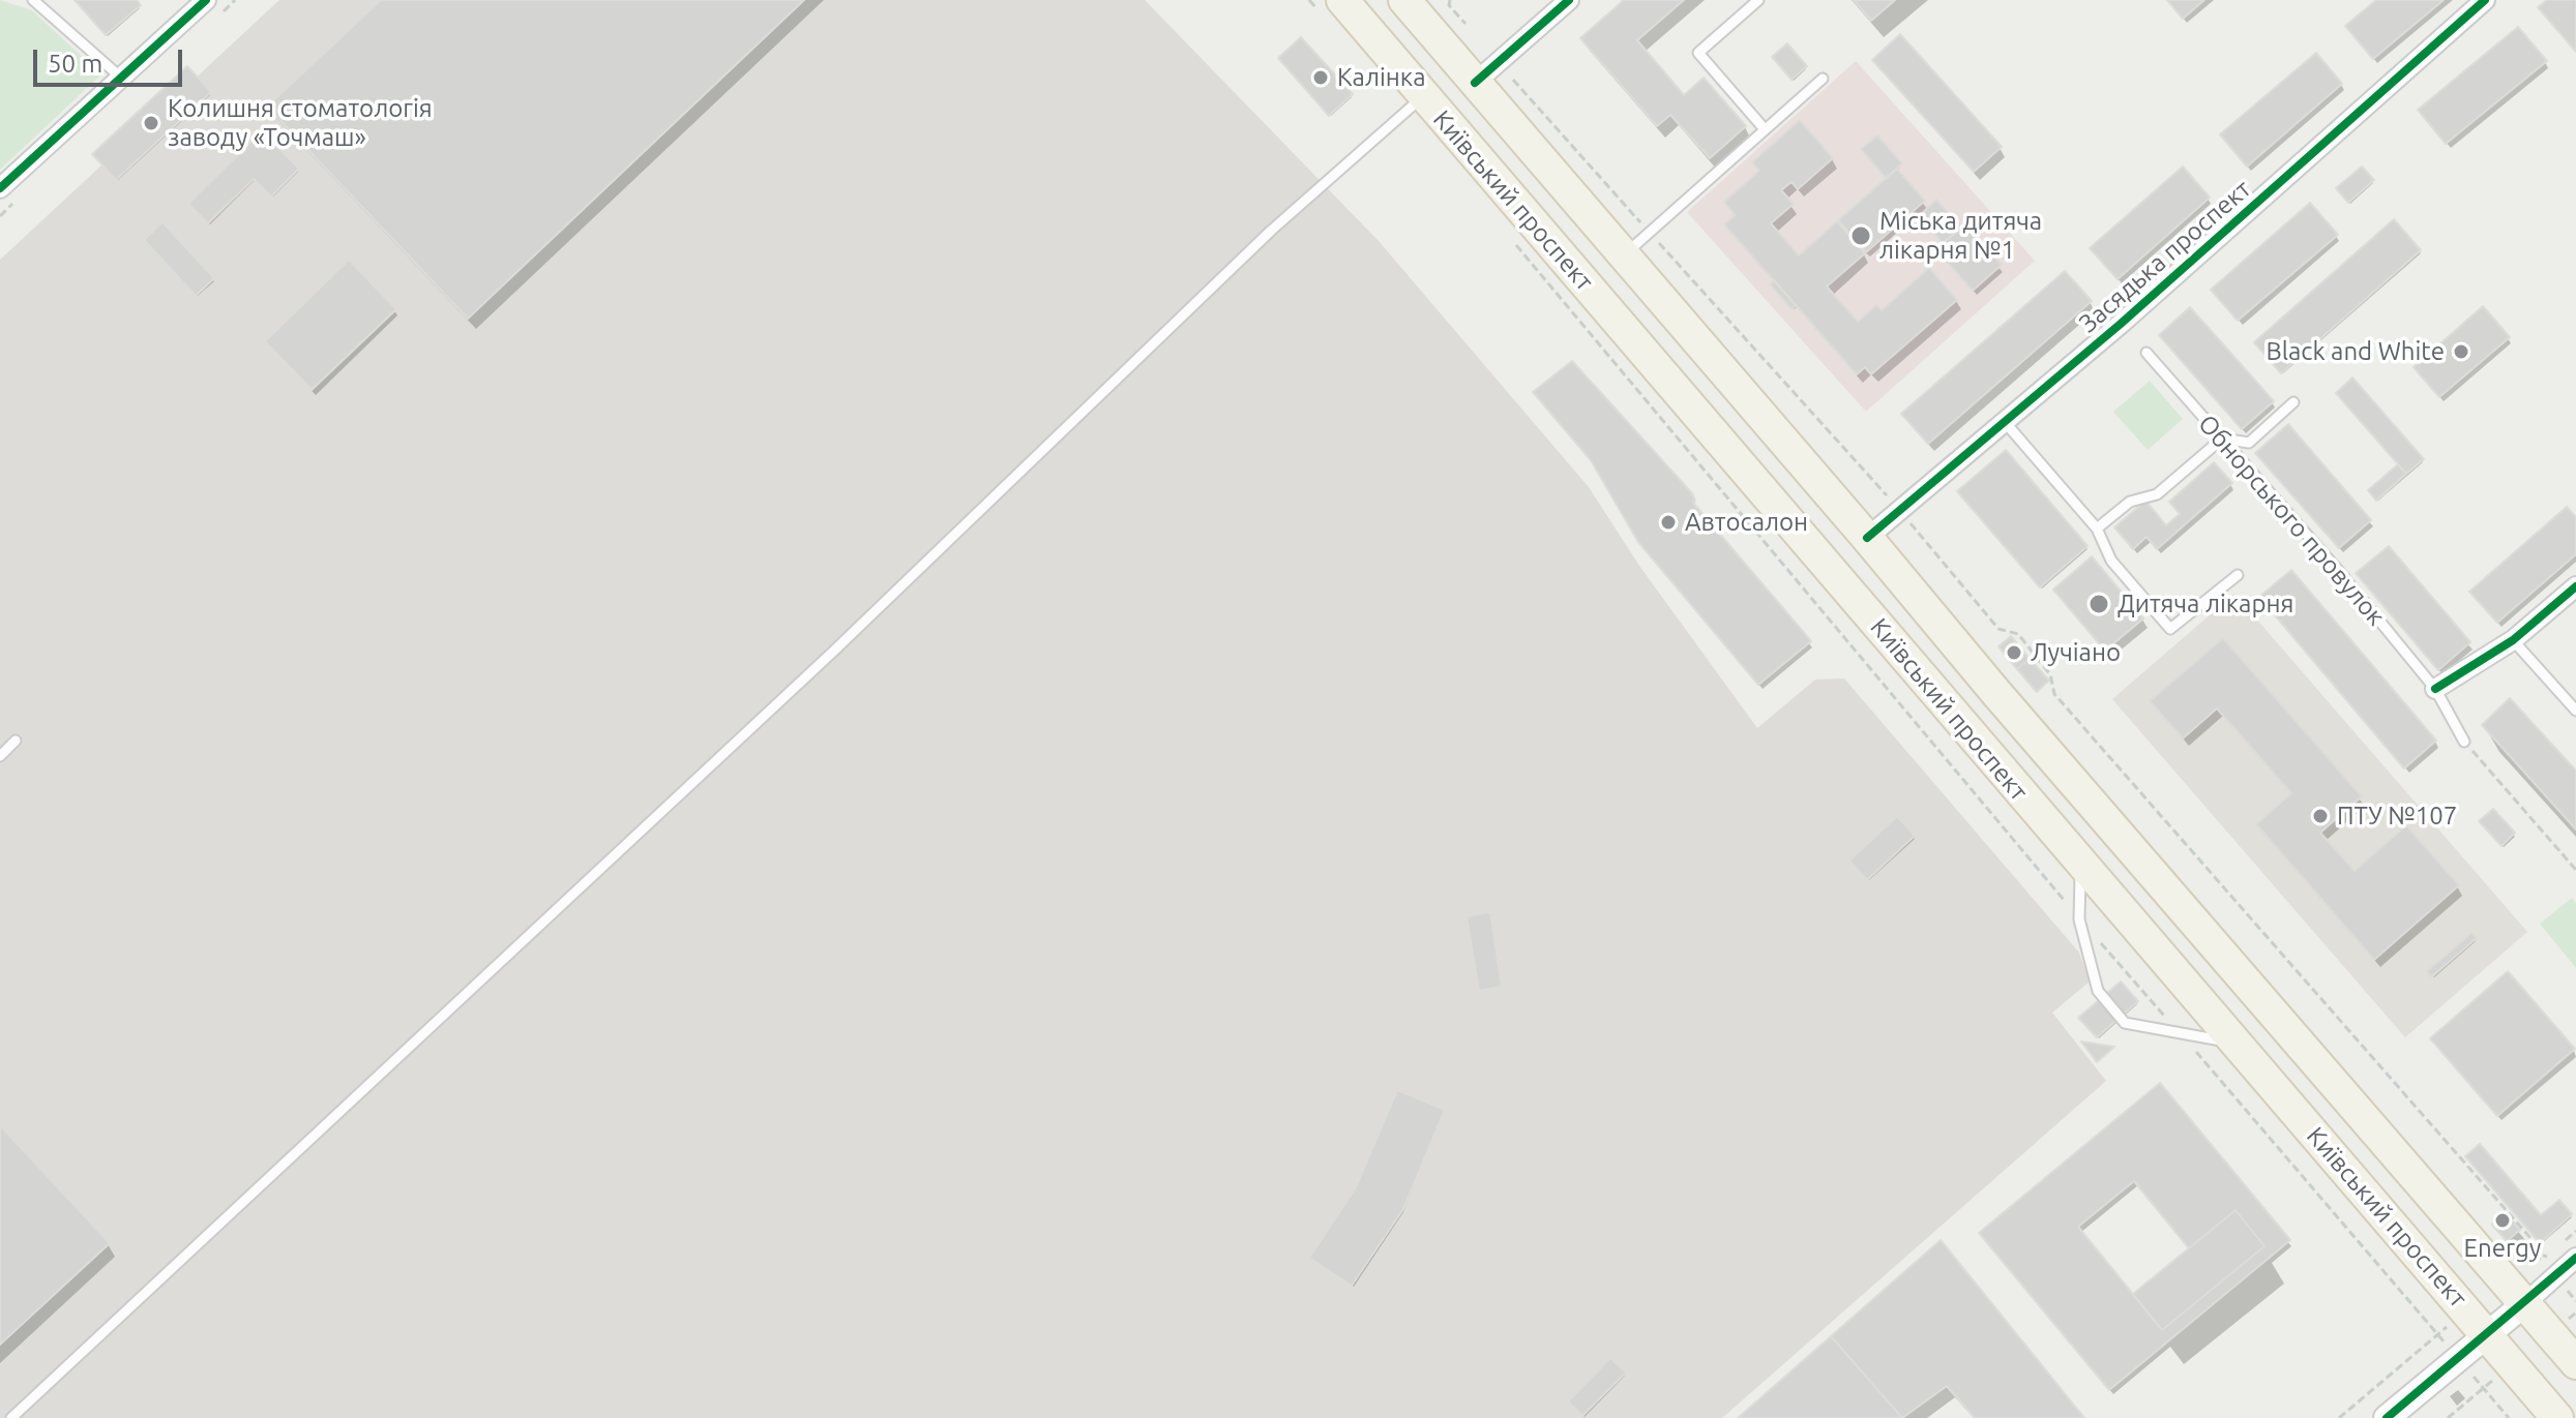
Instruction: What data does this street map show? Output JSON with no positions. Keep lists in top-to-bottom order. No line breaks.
{"streets":{"main road":["Київський проспект"],"street":["Засядька проспект"],"lane":["Обнорського провулок"]},"crossings":[["Київський проспект","Засядька проспект"]],"places":["Калінка","Колишня стоматологія заводу «Точмаш»","Міська дитяча лікарня №1","Black and White","Автосалон","Дитяча лікарня","Лучіано","ПТУ №107","Energy"],"scale_bar":"50 m"}
